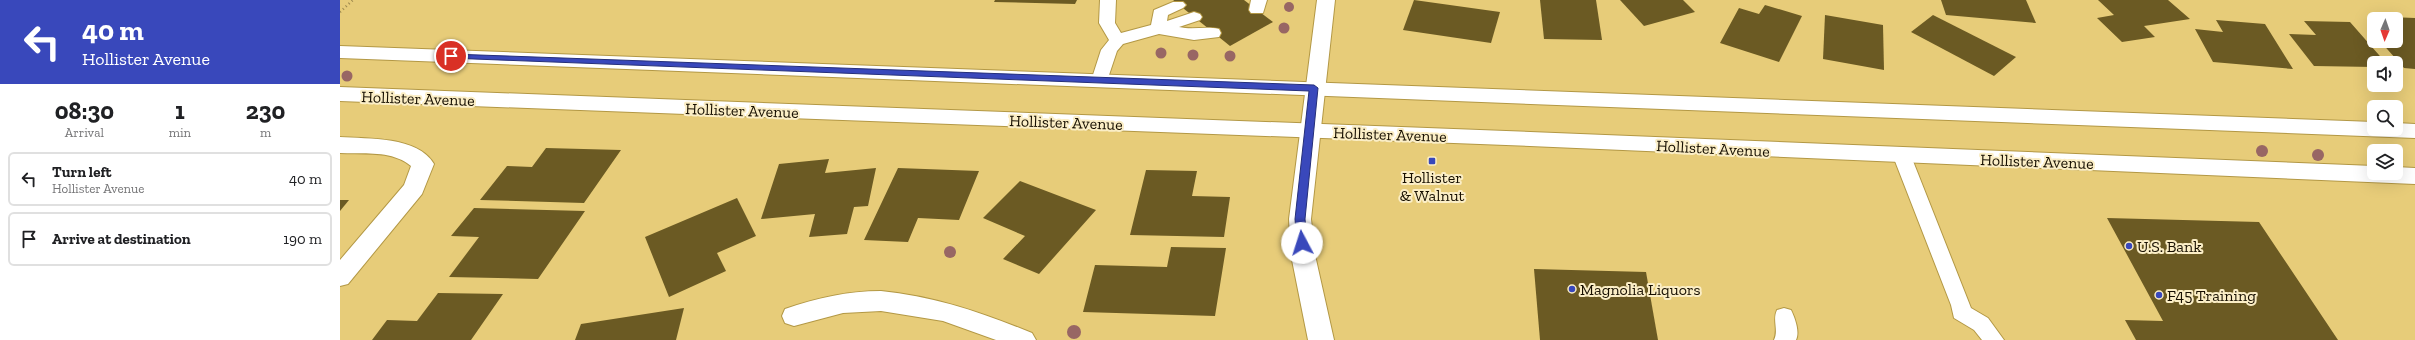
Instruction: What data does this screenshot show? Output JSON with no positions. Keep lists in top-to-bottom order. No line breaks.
{"streets":{"main road":["Hollister Avenue"]},"places":{"transit":["Hollister & Walnut"],"other":["U.S. Bank","Magnolia Liquors","F45 Training"]},"north":"bottom","page":{"turn":["40 m","Hollister Avenue"],"eta":["08:30","Arrival","1","min","230","m"],"list":[{"name":"Turn left","note":"Hollister Avenue","value":"40 m"},{"name":"Arrive at destination","value":"190 m"}]}}
